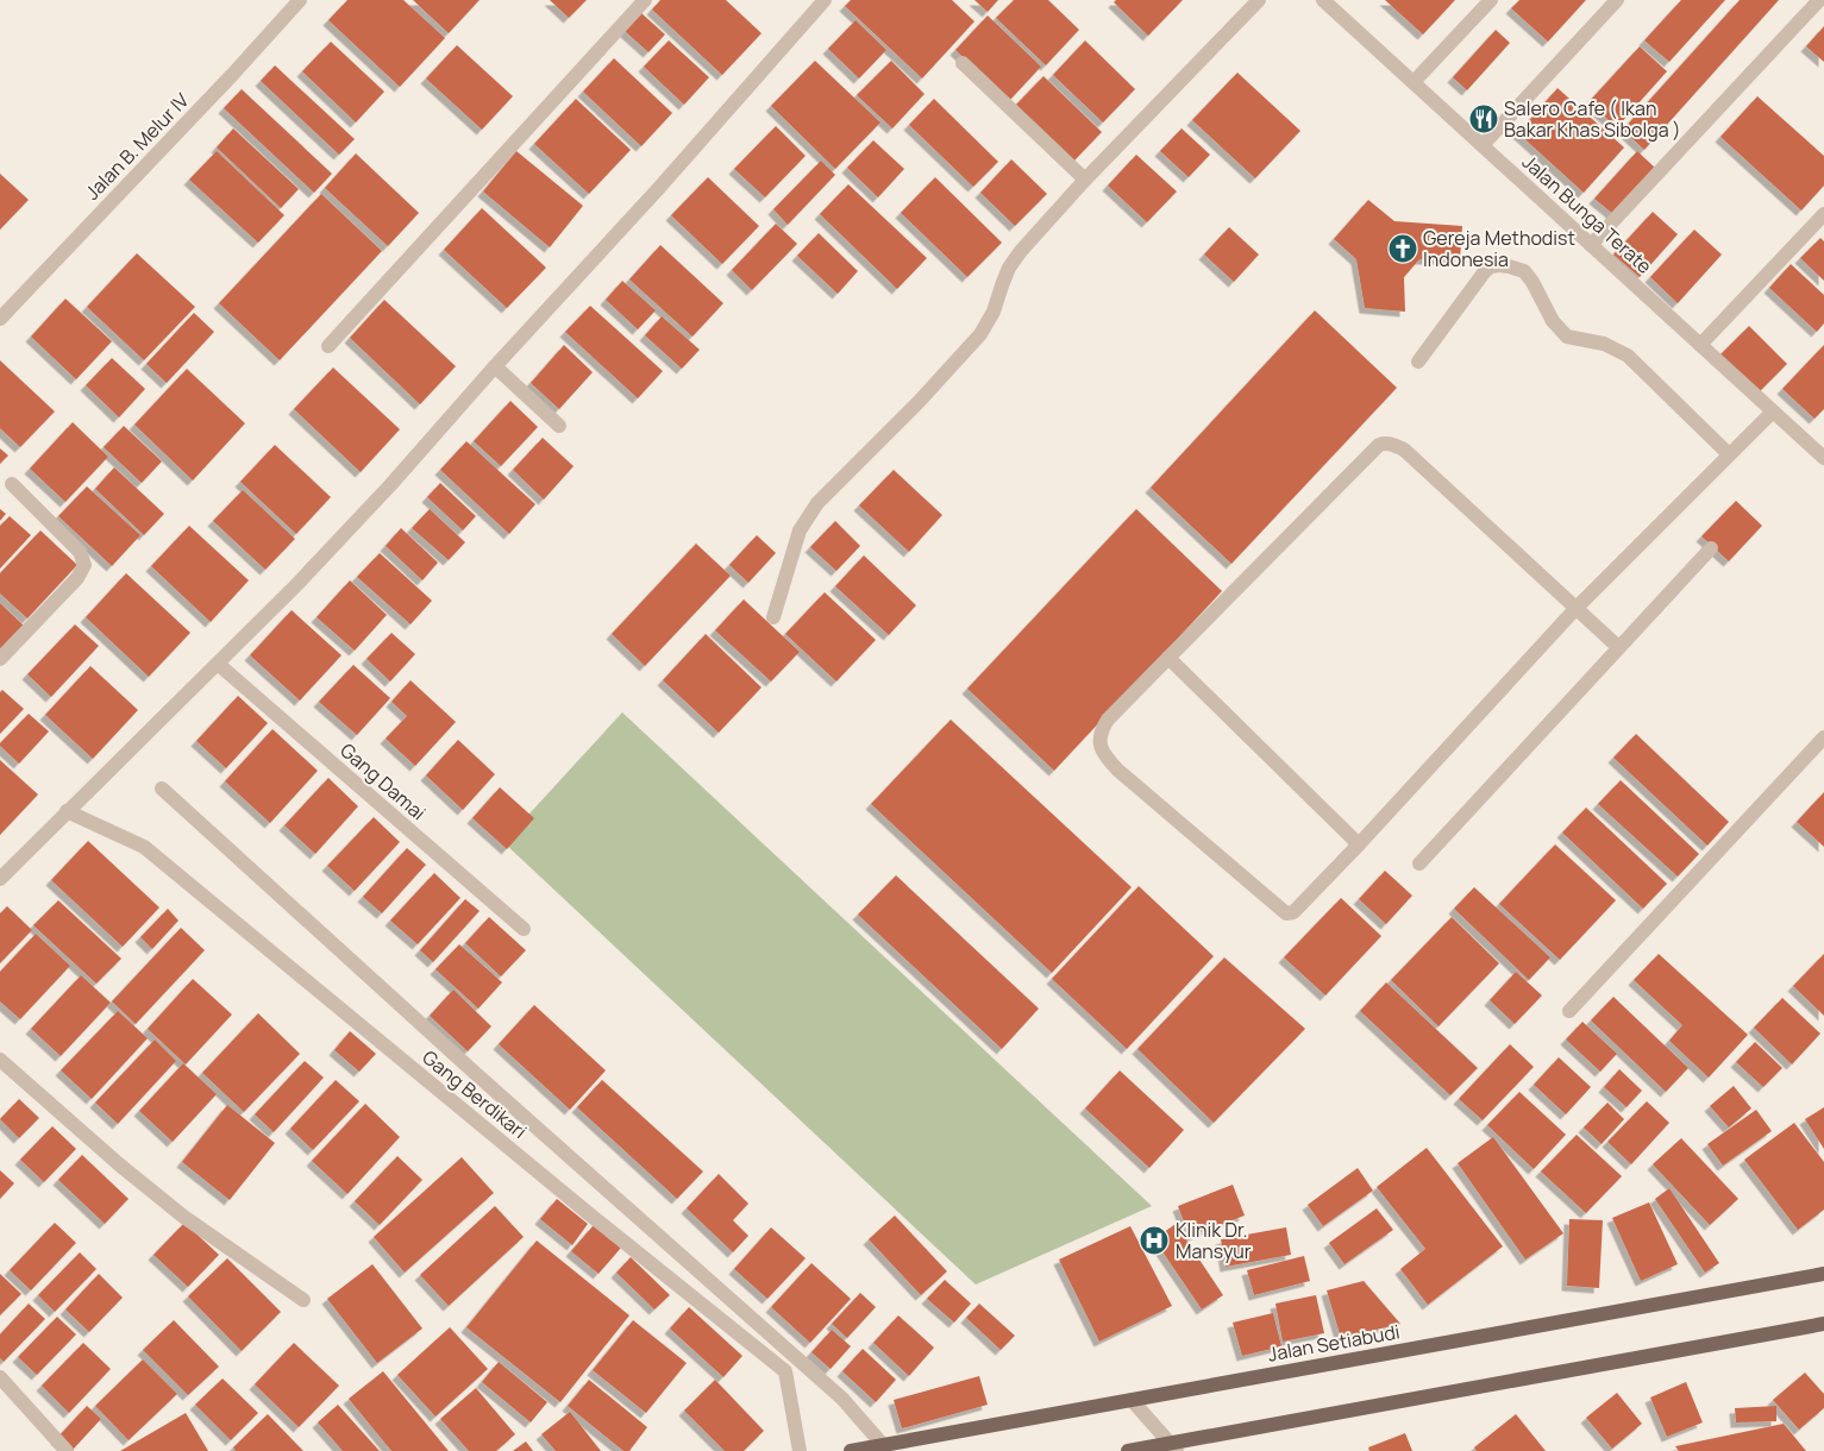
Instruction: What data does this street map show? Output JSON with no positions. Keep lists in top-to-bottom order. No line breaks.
{"streets":{"main road":["Jalan Setiabudi"],"street":["Jalan B. Melur IV","Jalan Bunga Terate","Gang Damai","Gang Berdikari"]},"places":{"restaurant":["Salero Cafe ( Ikan Bakar Khas Sibolga )"],"church":["Gereja Methodist Indonesia"],"hospital":["Klinik Dr. Mansyur"]}}
